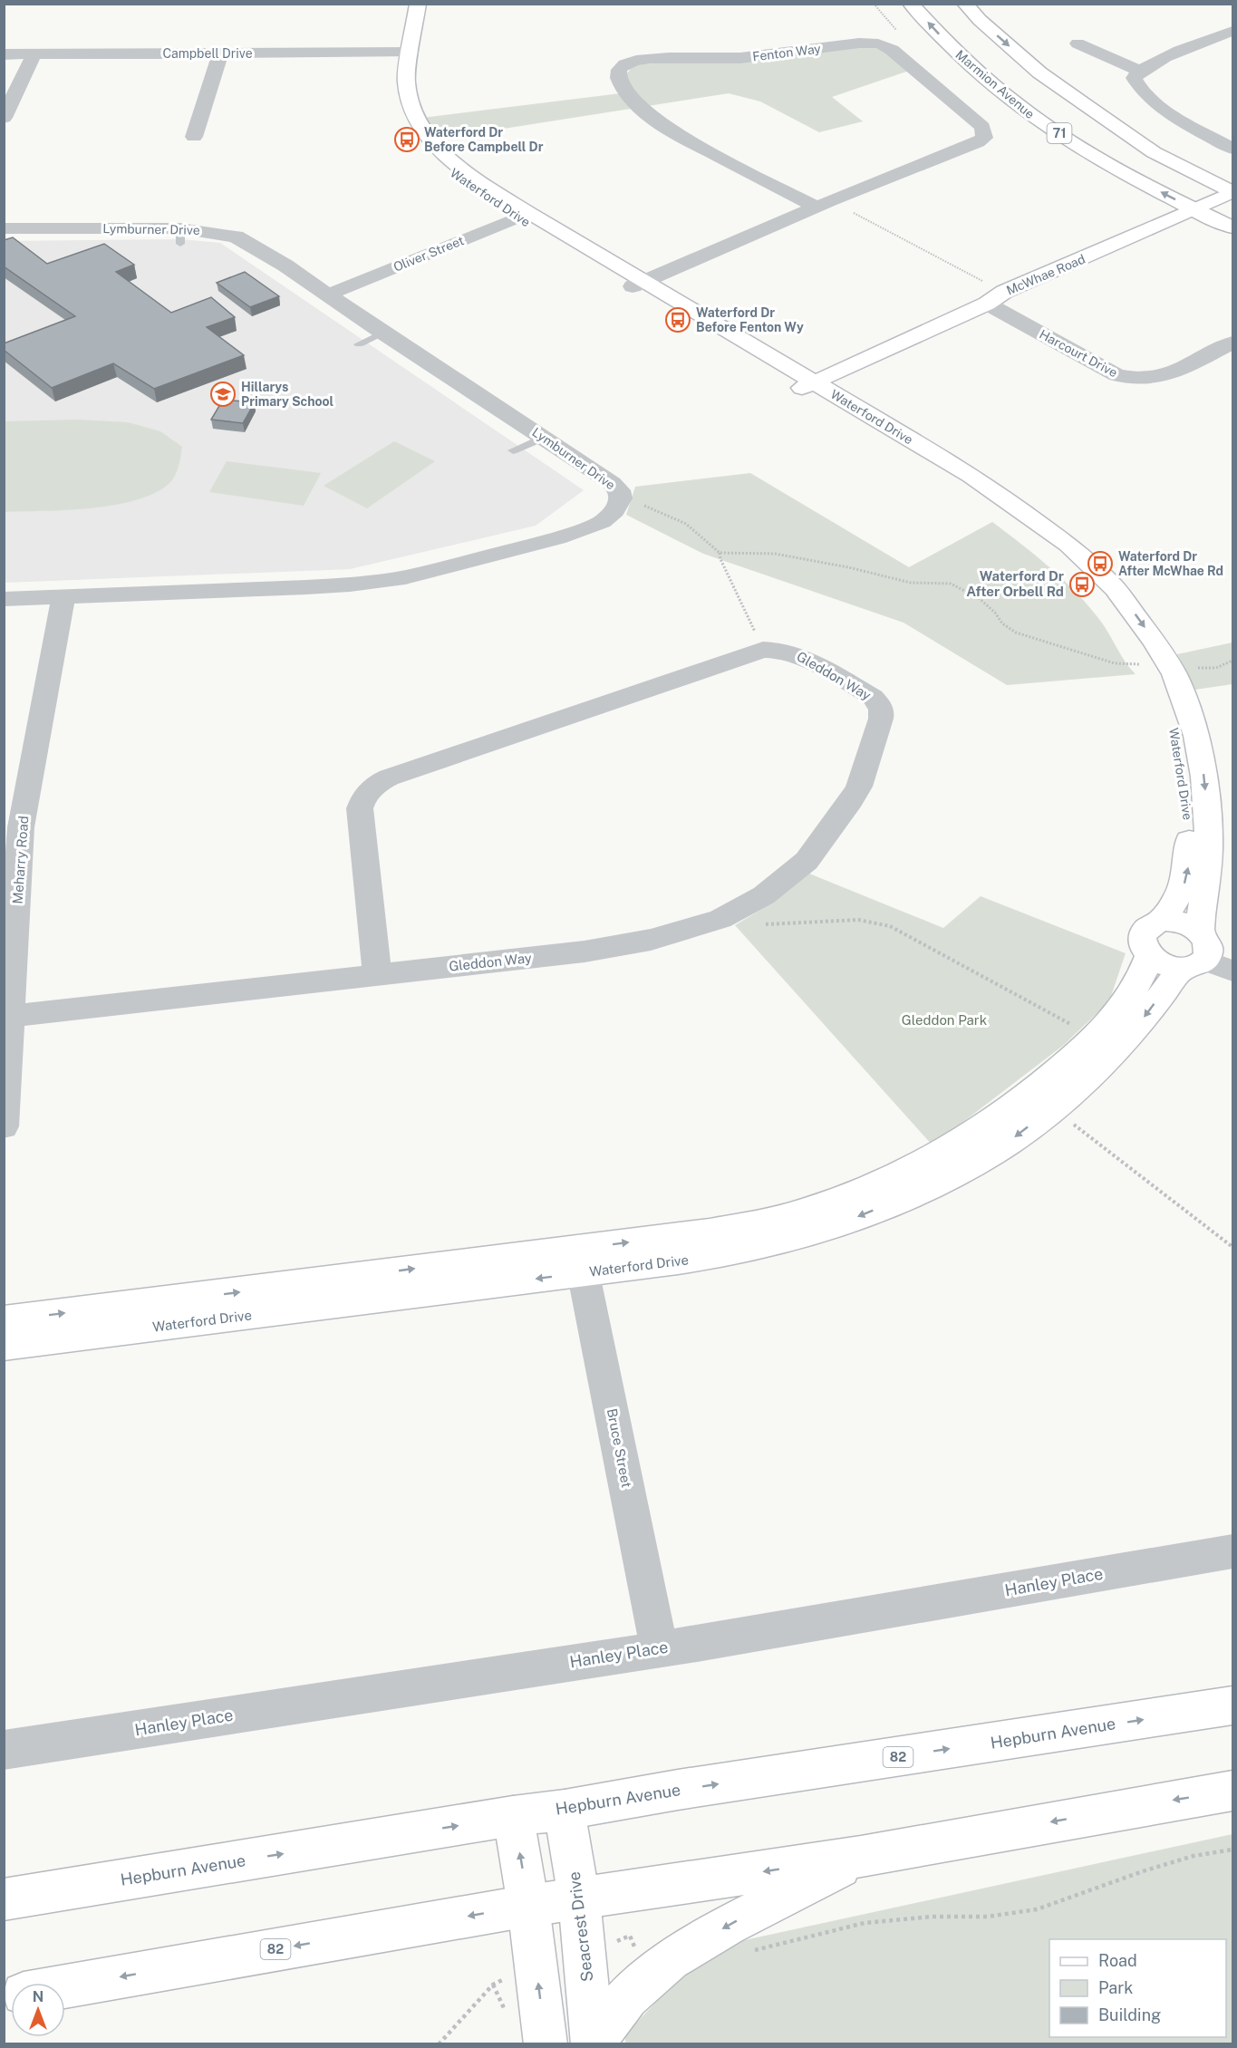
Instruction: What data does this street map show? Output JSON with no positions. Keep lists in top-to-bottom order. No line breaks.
{"streets":{"main road":["Marmion Avenue","71","Waterford Drive","McWhae Road","Hepburn Avenue","82","Seacrest Drive"],"street":["Fenton Way","Campbell Drive","Lymburner Drive","Oliver Street","Harcourt Drive","Gleddon Way","Meharry Road","Bruce Street","Hanley Place"]},"crossings":[["Campbell Drive","Waterford Drive"],["Marmion Avenue","McWhae Road"],["Waterford Drive","Oliver Street"],["Waterford Drive","McWhae Road"],["Waterford Drive","Bruce Street"],["Lymburner Drive","Oliver Street"],["Lymburner Drive","Meharry Road"],["McWhae Road","Harcourt Drive"],["Gleddon Way","Meharry Road"],["Bruce Street","Hanley Place"],["Hepburn Avenue","Seacrest Drive"],["82","Seacrest Drive"]],"parks":["Gleddon Park"],"places":{"bus stop":["Waterford Dr Before Campbell Dr","Waterford Dr Before Fenton Wy","Waterford Dr After McWhae Rd","Waterford Dr After Orbell Rd"],"school or university":["Hillarys Primary School"]},"legend":["Road","Park","Building"],"north":"top"}
